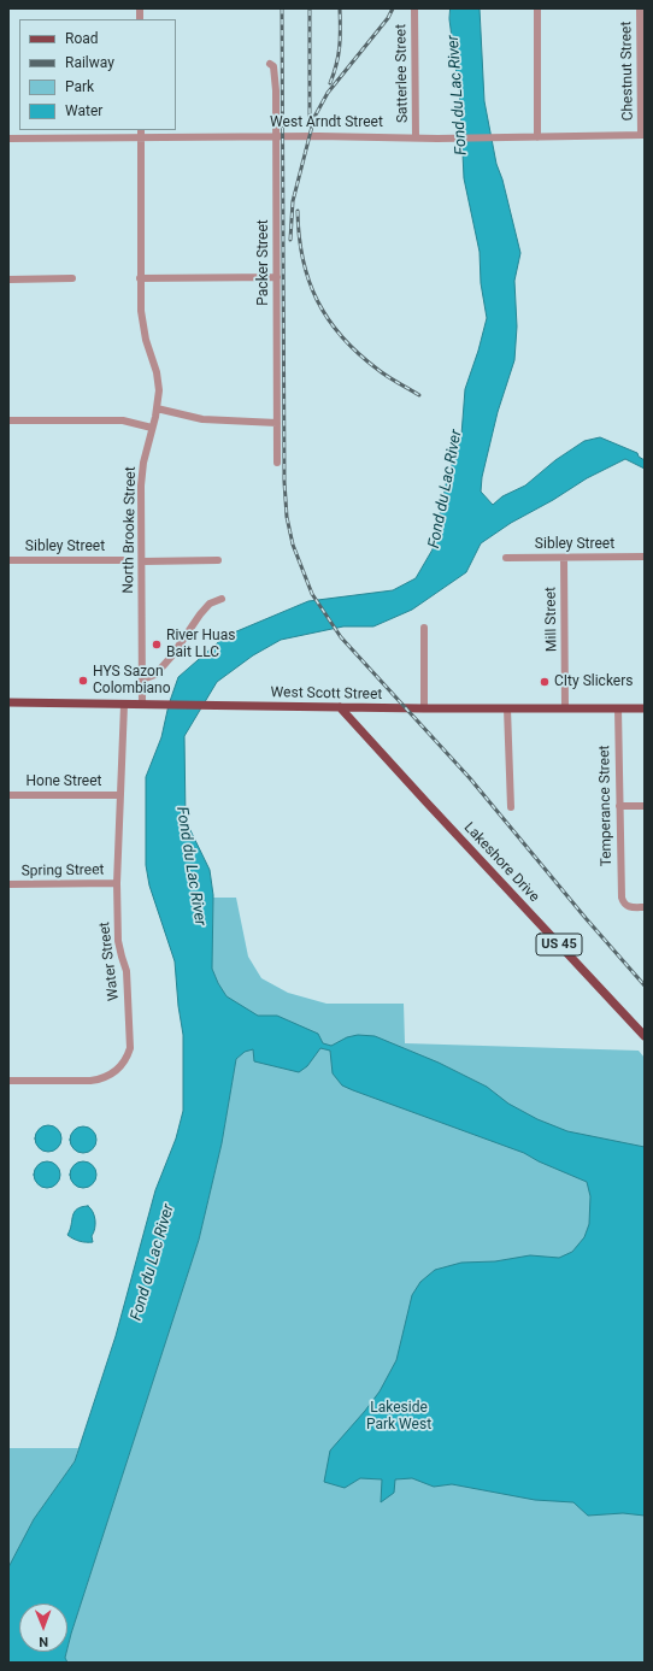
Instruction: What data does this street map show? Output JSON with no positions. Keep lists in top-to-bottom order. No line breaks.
{"streets":{"main road":["West Scott Street","Lakeshore Drive","US 45"],"street":["Chestnut Street","Satterlee Street","West Arndt Street","Packer Street","North Brooke Street","Sibley Street","Mill Street","Hone Street","Temperance Street","Spring Street","Water Street"]},"crossings":[["Chestnut Street","West Arndt Street"],["Satterlee Street","West Arndt Street"],["West Arndt Street","Packer Street"],["West Arndt Street","North Brooke Street"],["North Brooke Street","West Scott Street"],["Sibley Street","Mill Street"],["Mill Street","West Scott Street"],["West Scott Street","Temperance Street"],["West Scott Street","Lakeshore Drive"],["West Scott Street","Water Street"],["Hone Street","Water Street"],["Spring Street","Water Street"]],"water":["Fond du Lac River"],"parks":["Lakeside Park West"],"places":["River Huas Bait LLC","HYS Sazon Colombiano","CIty Slickers"],"legend":["Road","Railway","Park","Water"],"north":"bottom"}
